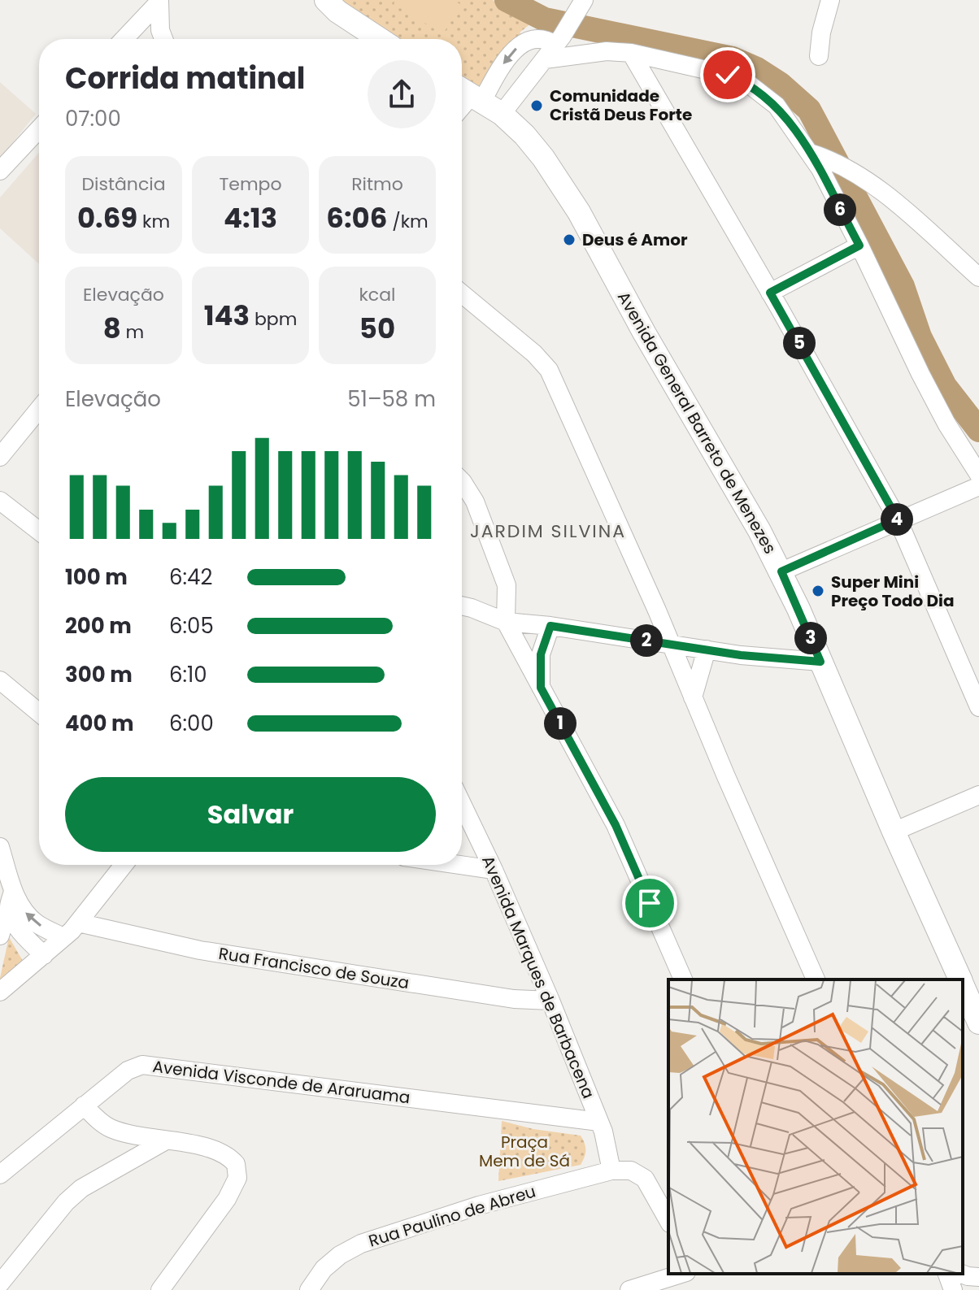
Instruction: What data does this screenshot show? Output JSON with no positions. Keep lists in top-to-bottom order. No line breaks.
{"streets":{"main road":["Avenida General Barreto de Menezes"],"street":["Rua Francisco de Souza","Avenida Marques de Barbacena","Avenida Visconde de Araruama","Rua Paulino de Abreu"]},"crossings":[["Rua Francisco de Souza","Avenida Marques de Barbacena"],["Avenida Marques de Barbacena","Avenida Visconde de Araruama"],["Avenida Marques de Barbacena","Rua Paulino de Abreu"]],"districts":["JARDIM SILVINA"],"parks":["Praça Mem de Sá"],"places":["Comunidade Cristã Deus Forte","Deus é Amor","Super Mini Preço Todo Dia"],"page":{"heading":["Corrida matinal","07:00"],"stats":[["Distância","0.69 km"],["Tempo","4:13"],["Ritmo","6:06 /km"],["Elevação","8 m"],["143 bpm"],["kcal","50"]],"pins":["6","5","4","3","2","1"],"chart":["Elevação","51–58 m"],"list":[{"name":"100 m","note":"6:42"},{"name":"200 m","note":"6:05"},{"name":"300 m","note":"6:10"},{"name":"400 m","note":"6:00"}],"buttons":"Salvar"}}
